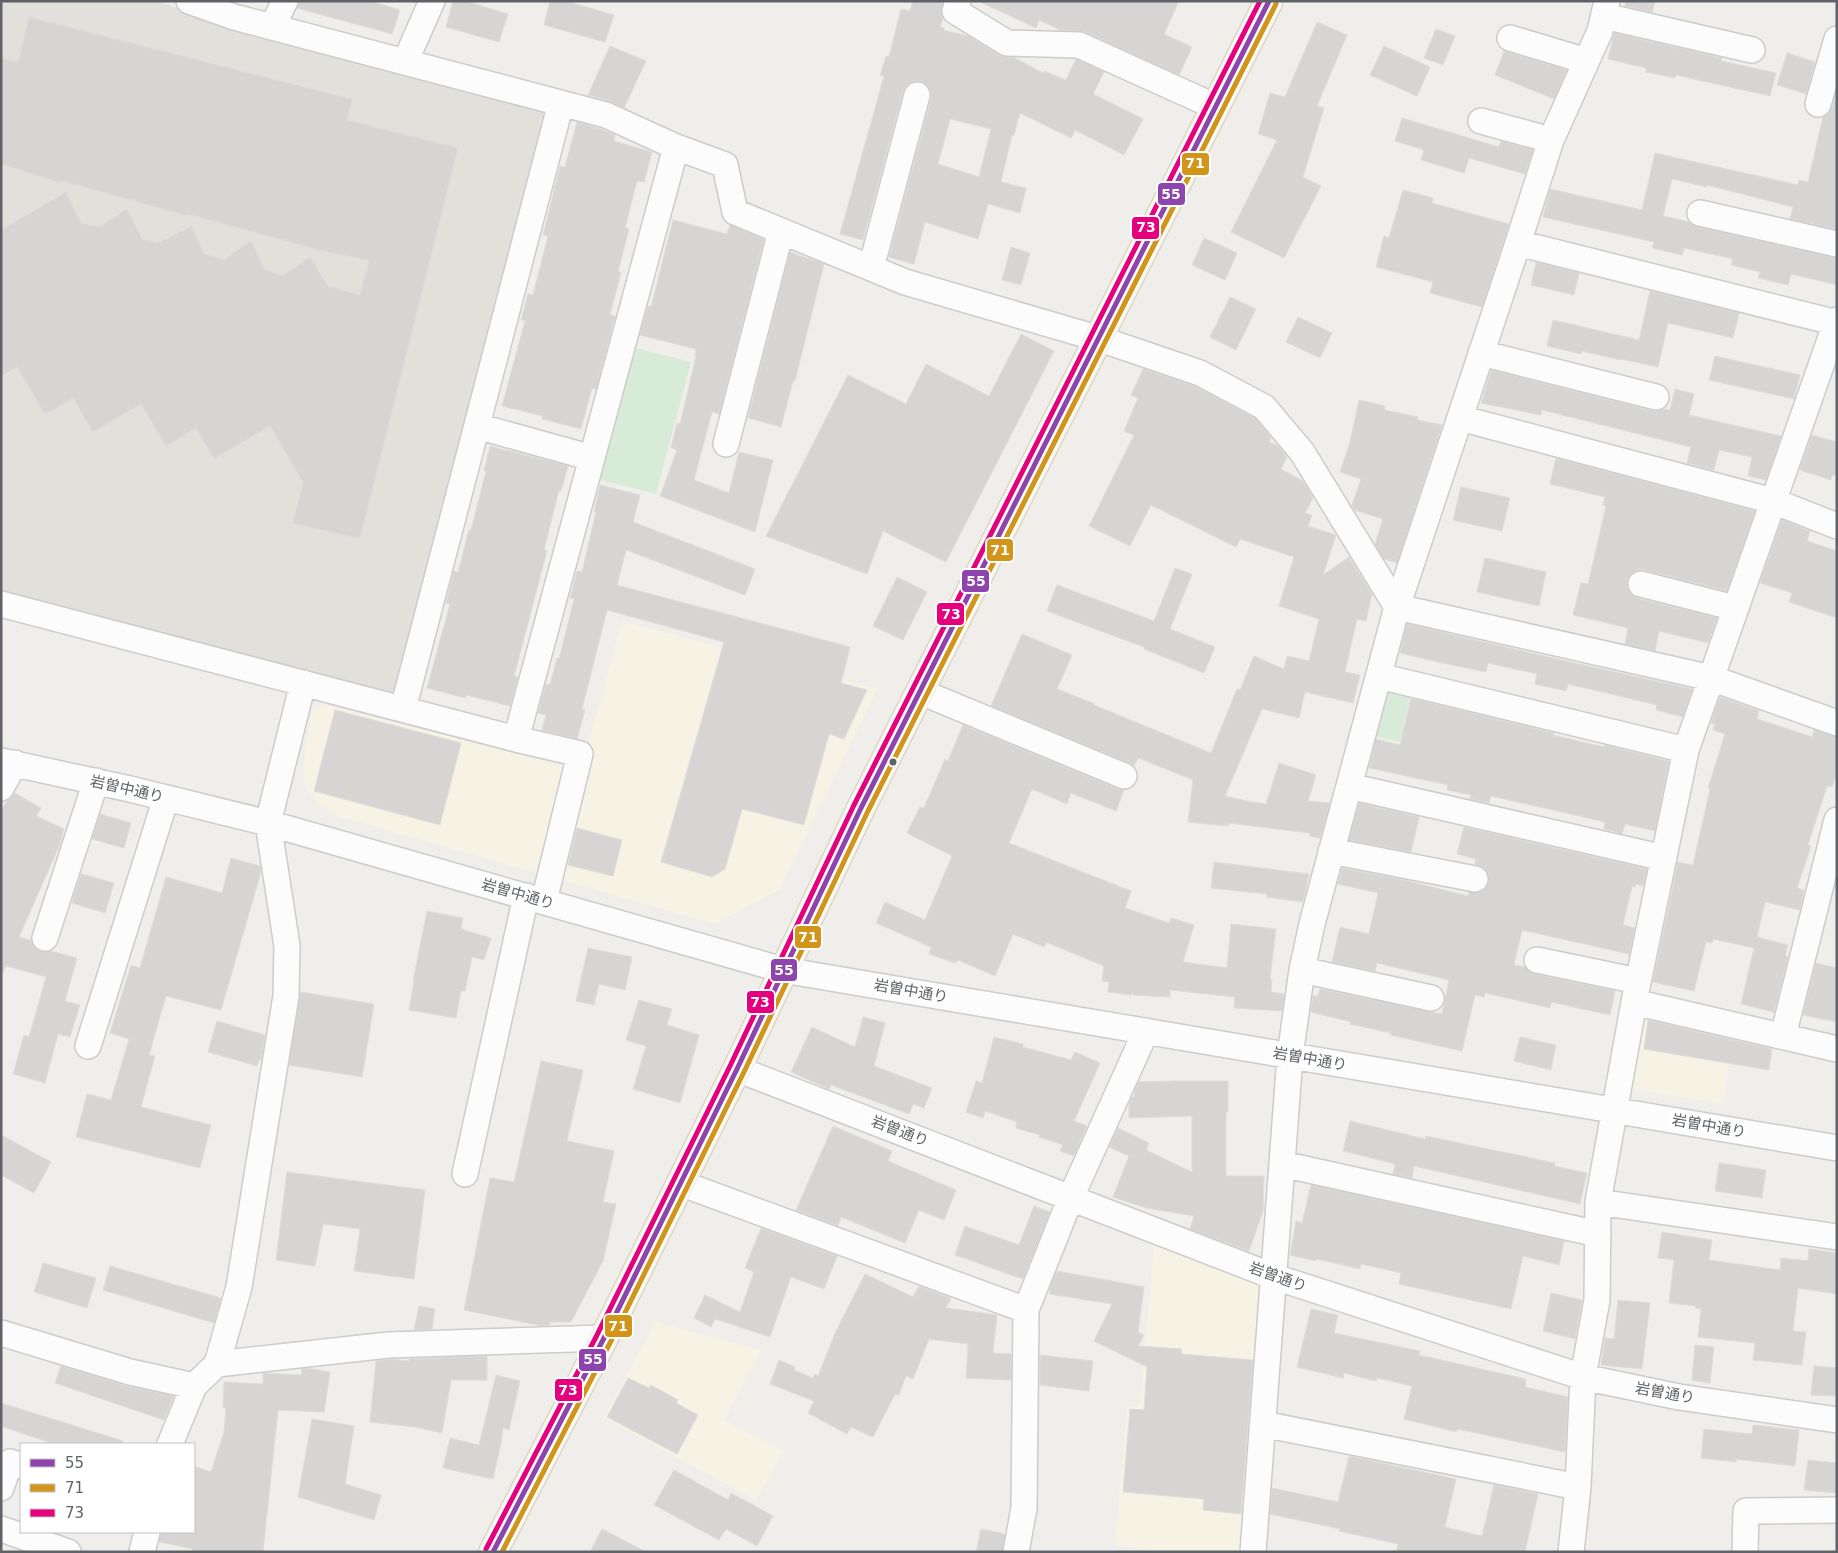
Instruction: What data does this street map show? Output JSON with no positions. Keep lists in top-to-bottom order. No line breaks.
{"streets":{"street":["岩曽中通り","岩曽通り"]},"lines":["transit line 55","transit line 73","transit line 71"],"legend":["55","71","73"]}
